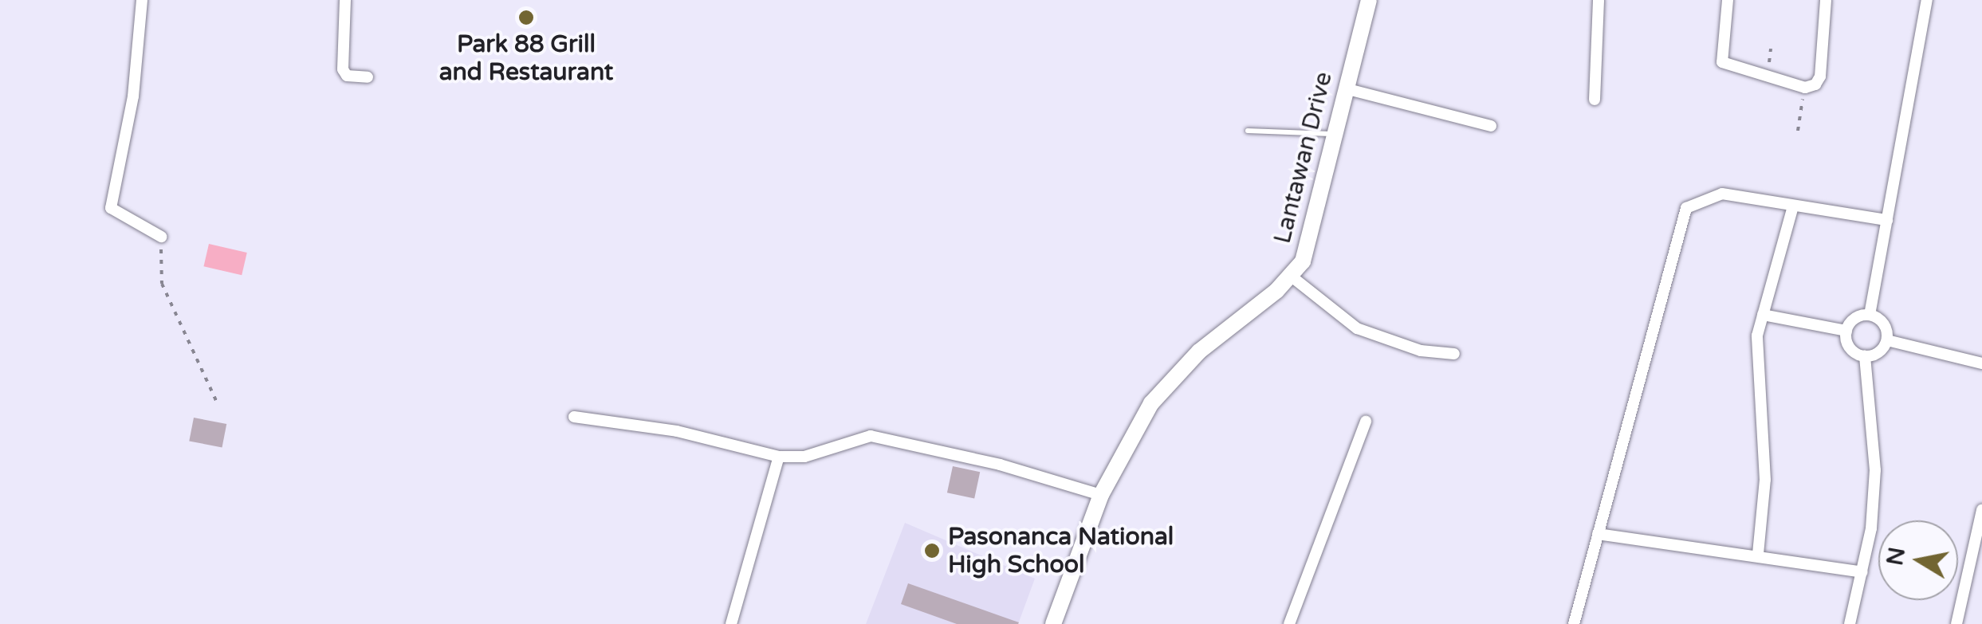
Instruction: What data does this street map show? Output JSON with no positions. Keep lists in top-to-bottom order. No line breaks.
{"streets":{"street":["Lantawan Drive"]},"places":["Park 88 Grill and Restaurant","Pasonanca National High School"],"north":"left"}
